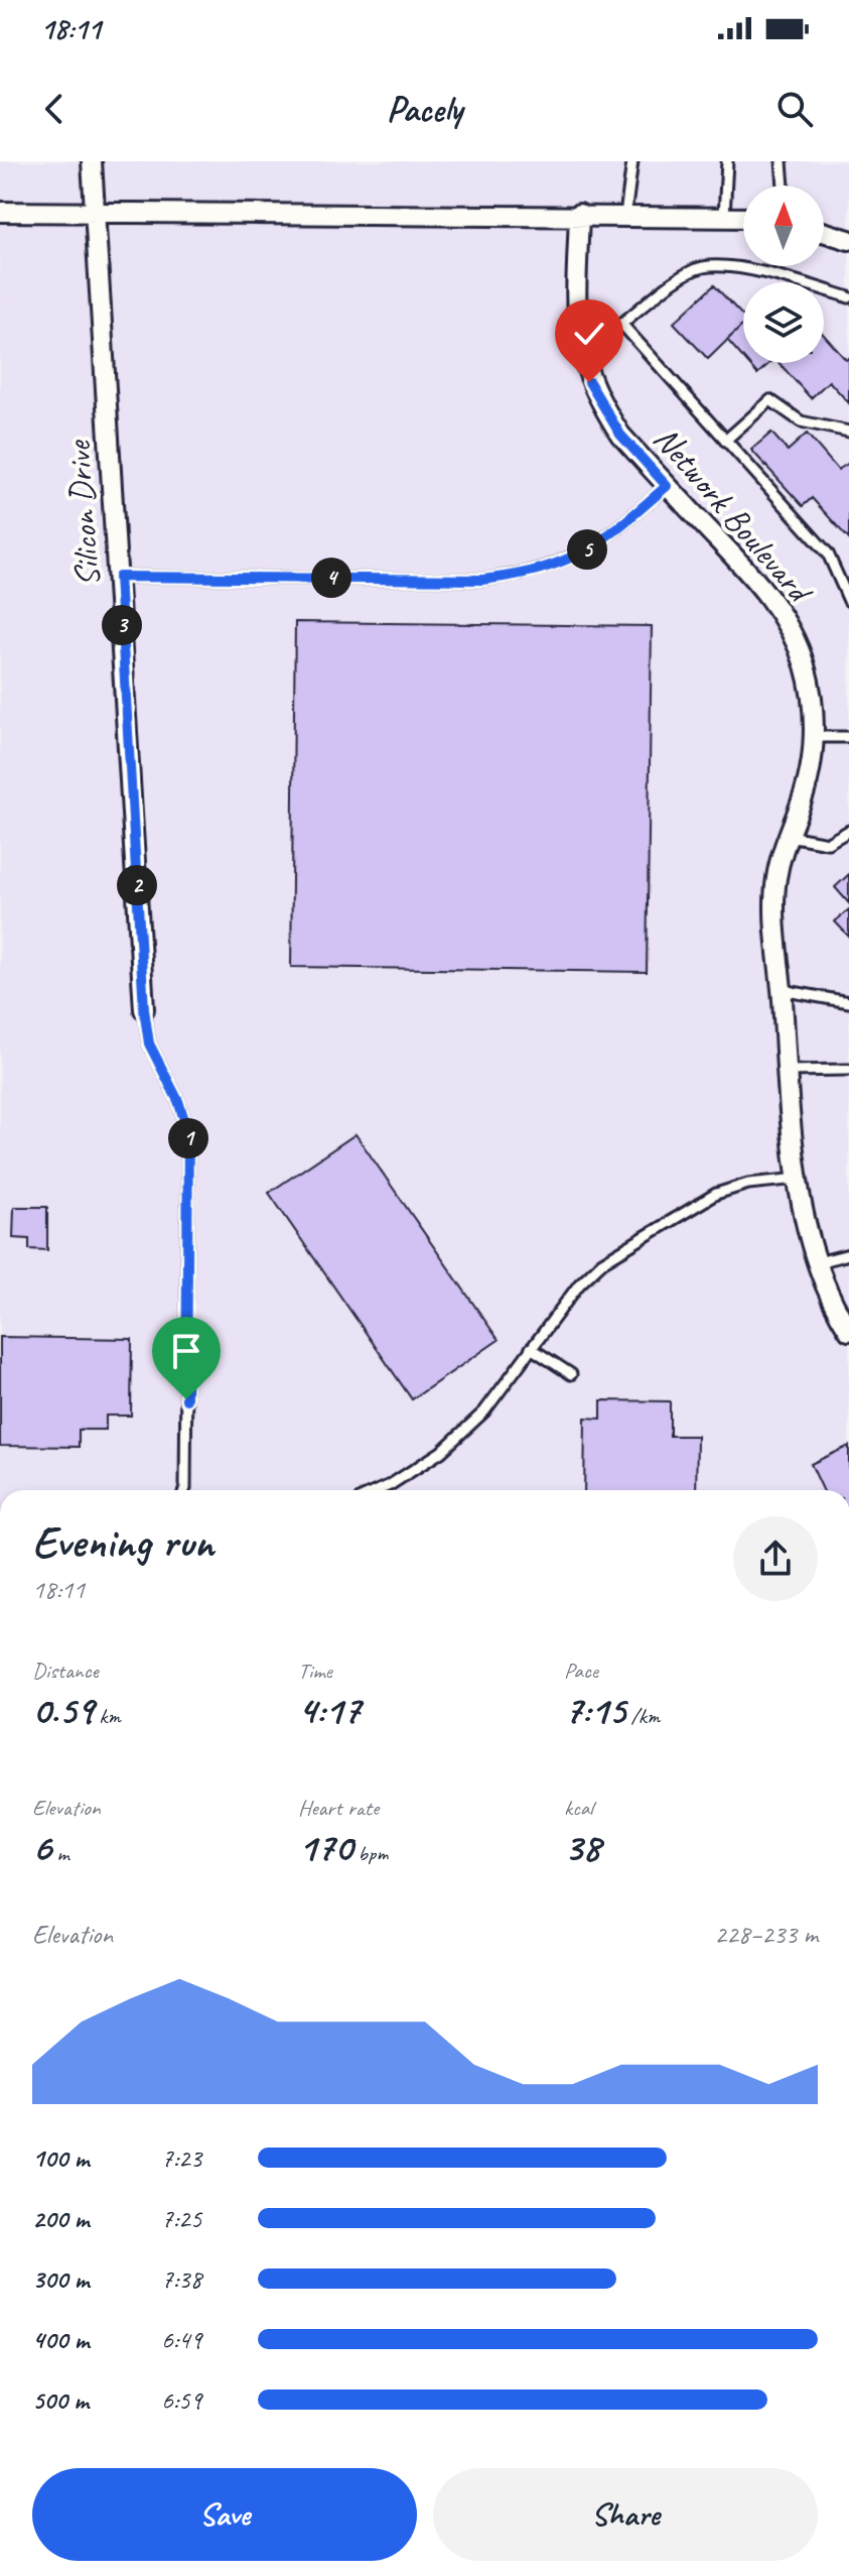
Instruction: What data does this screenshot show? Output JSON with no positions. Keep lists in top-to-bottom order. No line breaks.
{"streets":{"street":["Network Boulevard","Silicon Drive"]},"north":"top","page":{"status":"18:11","header":"Pacely","pins":["5","4","3","2","1"],"heading":["Evening run","18:11"],"stats":[["Distance","0.59 km"],["Time","4:17"],["Pace","7:15 /km"],["Elevation","6 m"],["Heart rate","170 bpm"],["kcal","38"]],"chart":["Elevation","228–233 m"],"list":[{"name":"100 m","note":"7:23"},{"name":"200 m","note":"7:25"},{"name":"300 m","note":"7:38"},{"name":"400 m","note":"6:49"},{"name":"500 m","note":"6:59"}],"buttons":["Save","Share"]}}
